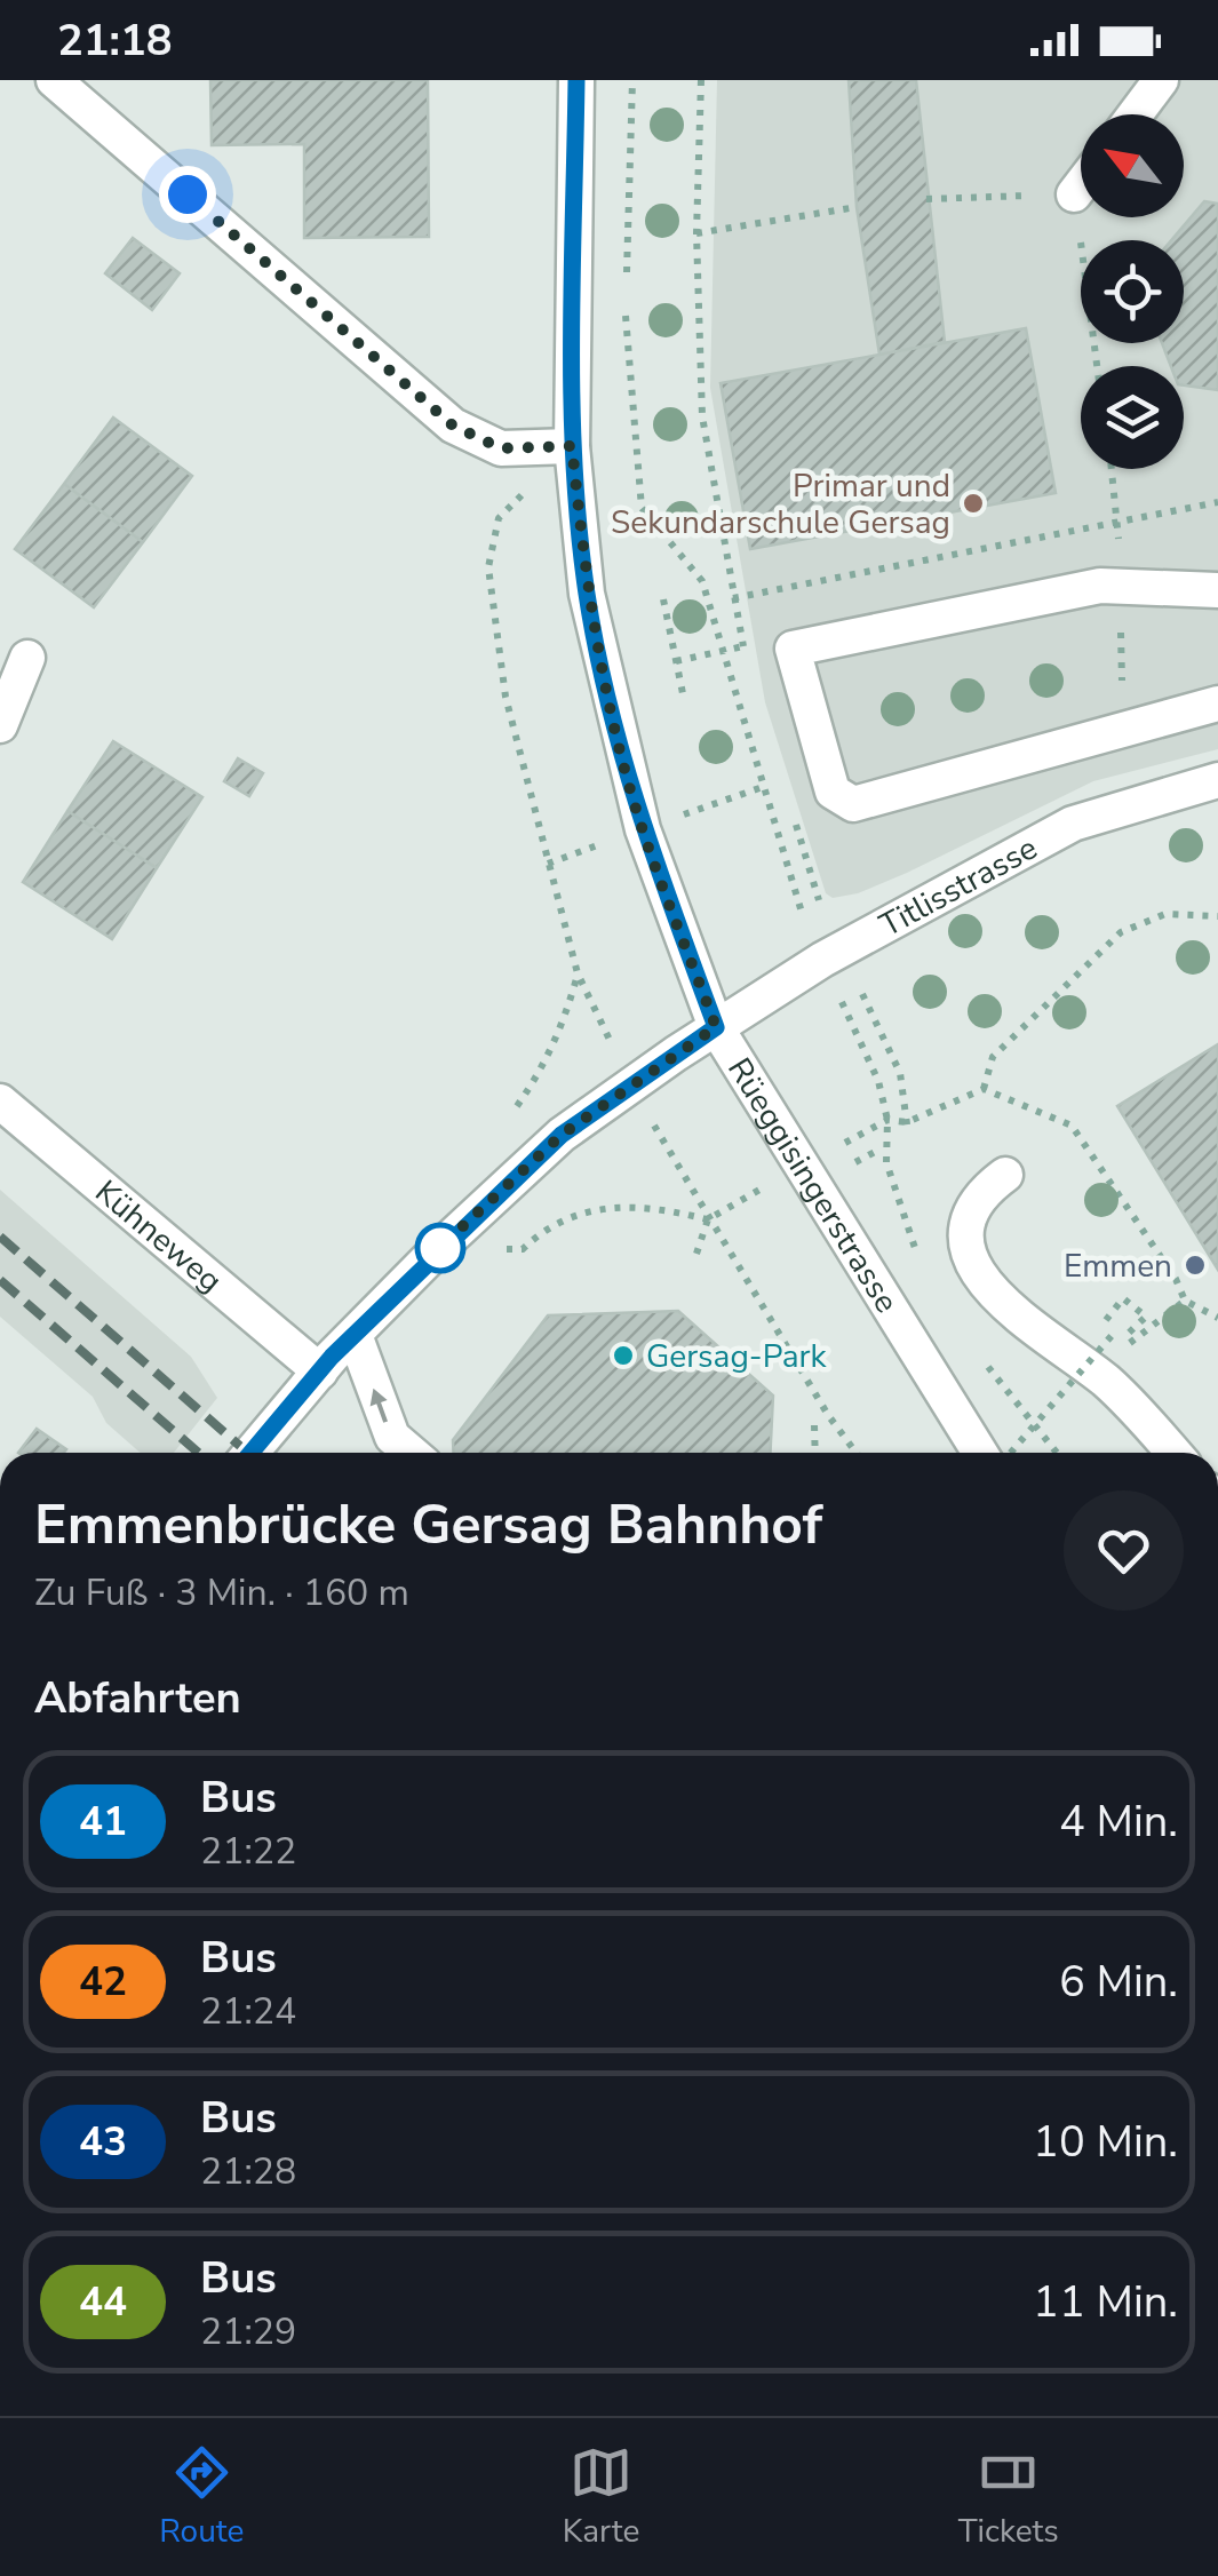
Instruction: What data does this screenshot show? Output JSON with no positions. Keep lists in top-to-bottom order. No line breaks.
{"streets":{"street":["Titlisstrasse","Rüeggisingerstrasse","Kühneweg"]},"crossings":[["Titlisstrasse","Rüeggisingerstrasse"],["Titlisstrasse","Kühneweg"]],"places":["Primar und Sekundarschule Gersag","Emmen","Gersag-Park"],"lines":["bus line 41"],"north":"top left","page":{"status":"21:18","heading":[["Emmenbrücke Gersag Bahnhof","Zu Fuß · 3 Min. · 160 m"],"Abfahrten"],"list":[{"mark":"41","name":"Bus","note":"21:22","value":"4 Min."},{"mark":"42","name":"Bus","note":"21:24","value":"6 Min."},{"mark":"43","name":"Bus","note":"21:28","value":"10 Min."},{"mark":"44","name":"Bus","note":"21:29","value":"11 Min."}],"tabs":["Route","Karte","Tickets"]}}
